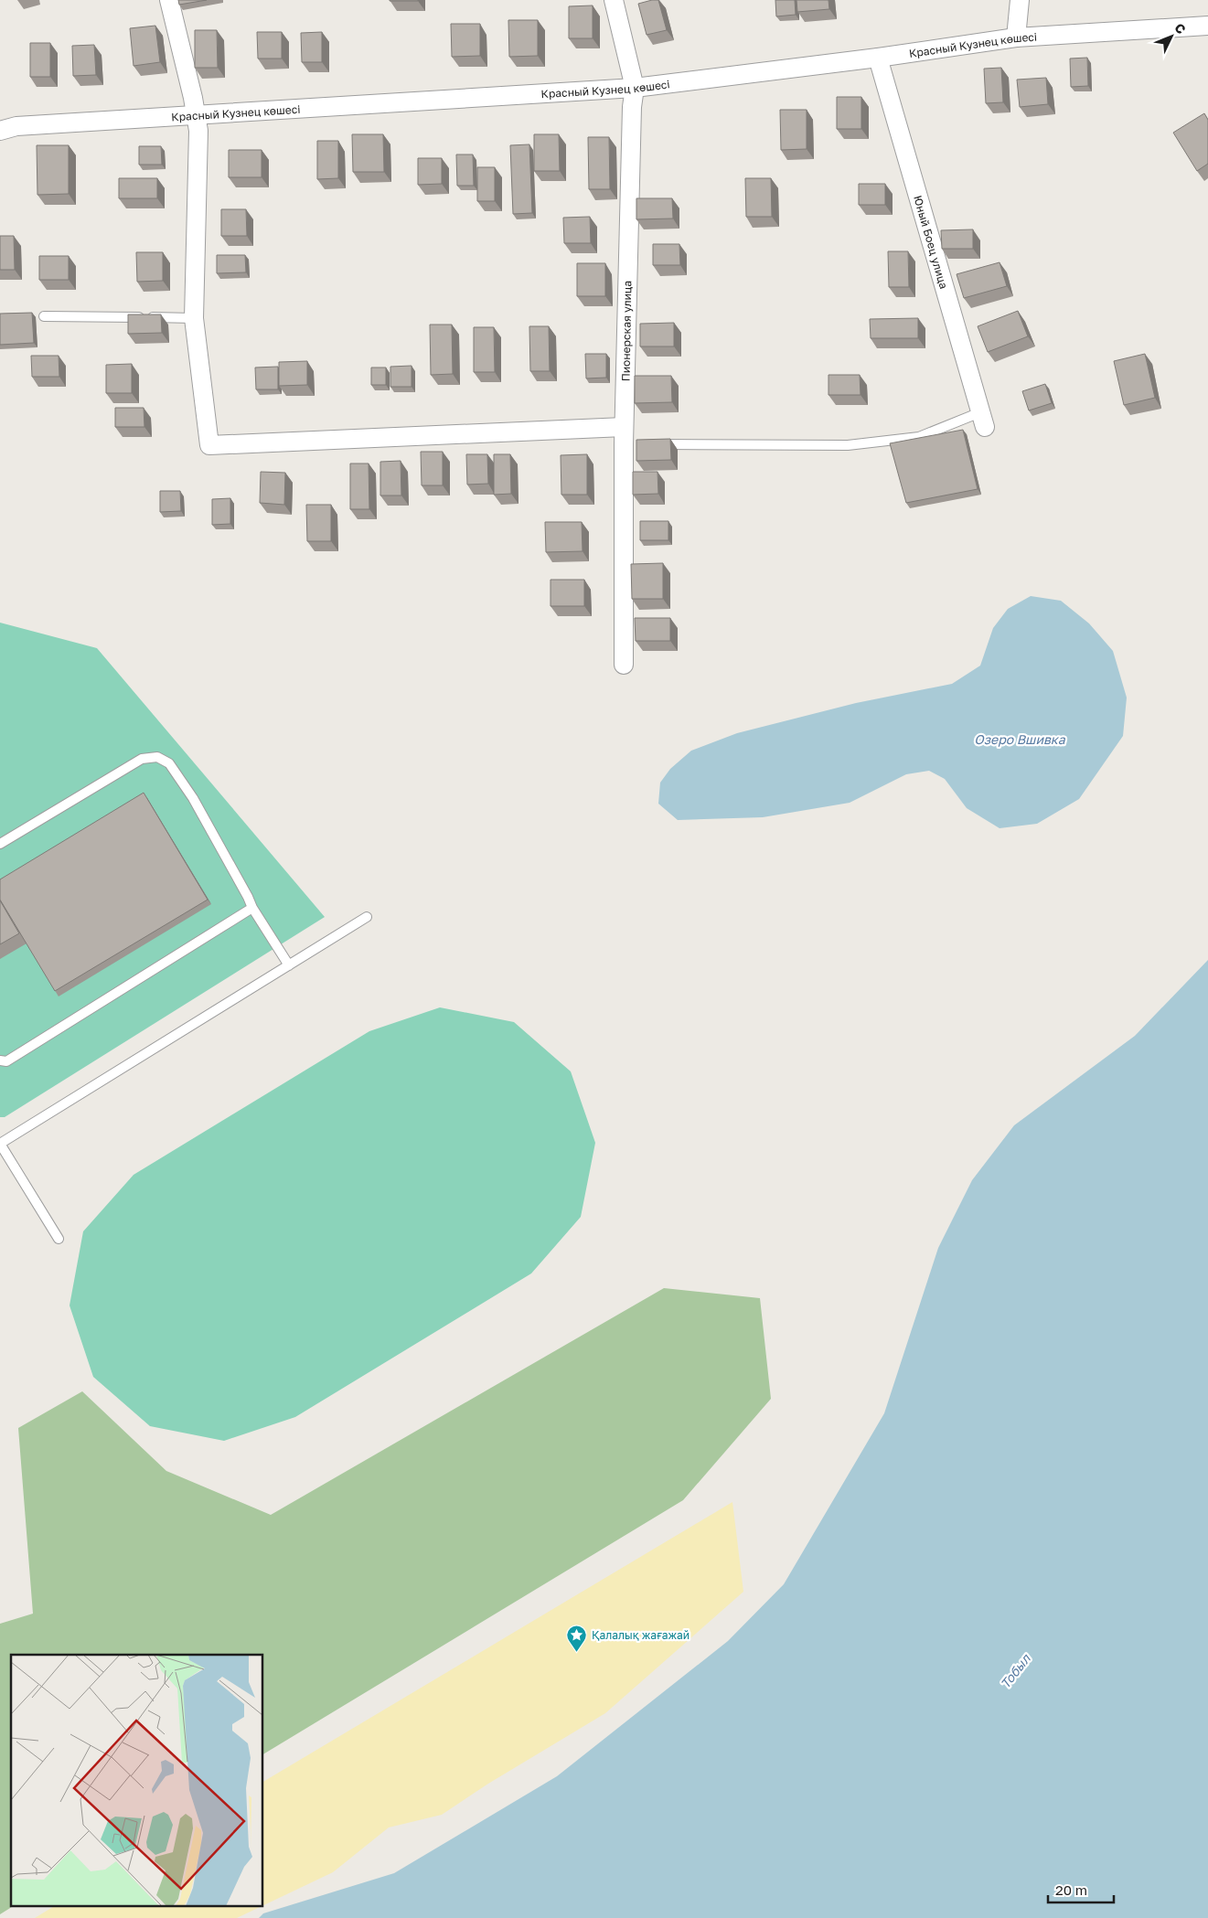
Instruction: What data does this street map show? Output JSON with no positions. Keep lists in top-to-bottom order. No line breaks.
{"streets":{"street":["Красный Кузнец көшесі","Юный Боец улица","Пионерская улица"]},"crossings":[["Красный Кузнец көшесі","Юный Боец улица"],["Красный Кузнец көшесі","Пионерская улица"]],"water":["Озеро Вшивка","Тобыл"],"places":{"place":["Қалалық жағажай"]},"scale_bar":"20 m","north":"top right"}
